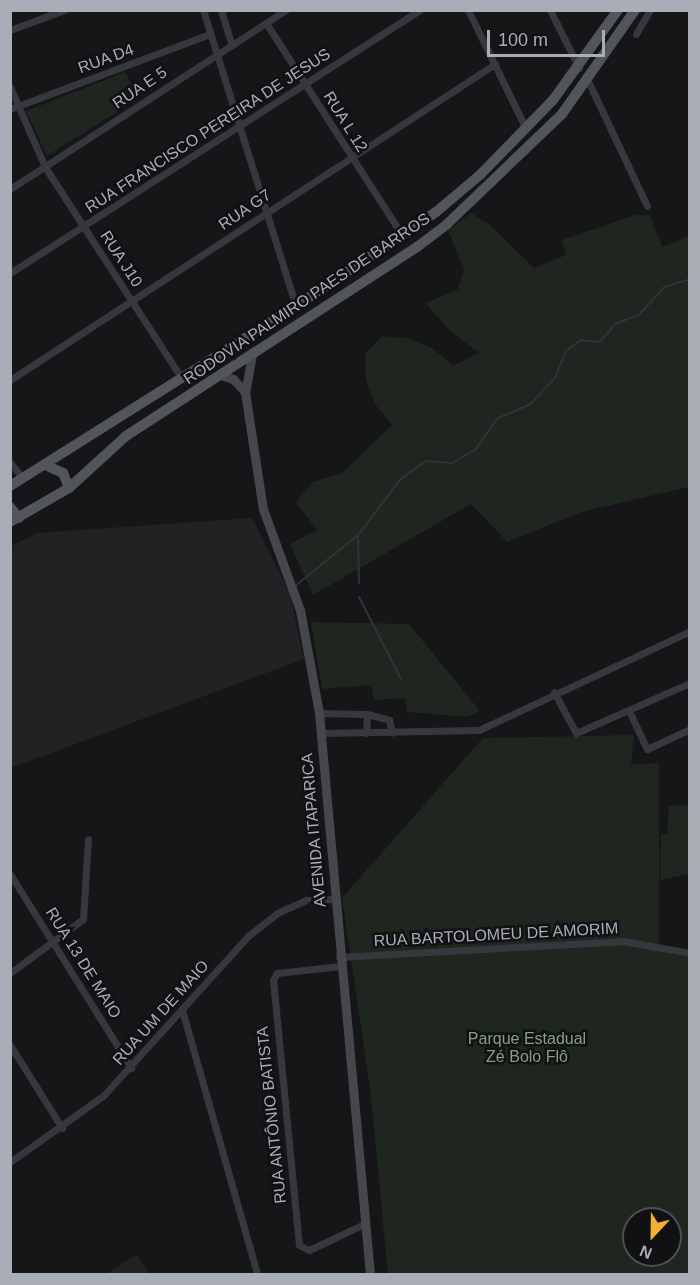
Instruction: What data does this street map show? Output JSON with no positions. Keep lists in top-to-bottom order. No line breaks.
{"streets":{"main road":["RODOVIA PALMIRO PAES DE BARROS"],"street":["RUA D4","RUA E 5","RUA L 12","RUA FRANCISCO PEREIRA DE JESUS","RUA G7","RUA J10","AVENIDA ITAPARICA","RUA BARTOLOMEU DE AMORIM","RUA 13 DE MAIO","RUA UM DE MAIO","RUA ANTÔNIO BATISTA"]},"crossings":[["RUA D4","RUA J10"],["RUA E 5","RUA L 12"],["RUA E 5","RUA J10"],["RUA L 12","RUA FRANCISCO PEREIRA DE JESUS"],["RUA L 12","RUA G7"],["RUA L 12","RODOVIA PALMIRO PAES DE BARROS"],["RUA FRANCISCO PEREIRA DE JESUS","RUA J10"],["RUA G7","RUA J10"],["RUA J10","RODOVIA PALMIRO PAES DE BARROS"],["RODOVIA PALMIRO PAES DE BARROS","AVENIDA ITAPARICA"],["AVENIDA ITAPARICA","RUA BARTOLOMEU DE AMORIM"],["AVENIDA ITAPARICA","RUA UM DE MAIO"],["AVENIDA ITAPARICA","RUA ANTÔNIO BATISTA"],["RUA BARTOLOMEU DE AMORIM","RUA ANTÔNIO BATISTA"],["RUA 13 DE MAIO","RUA UM DE MAIO"]],"parks":["Parque Estadual Zé Bolo Flô"],"scale_bar":"100 m","north":"bottom"}
